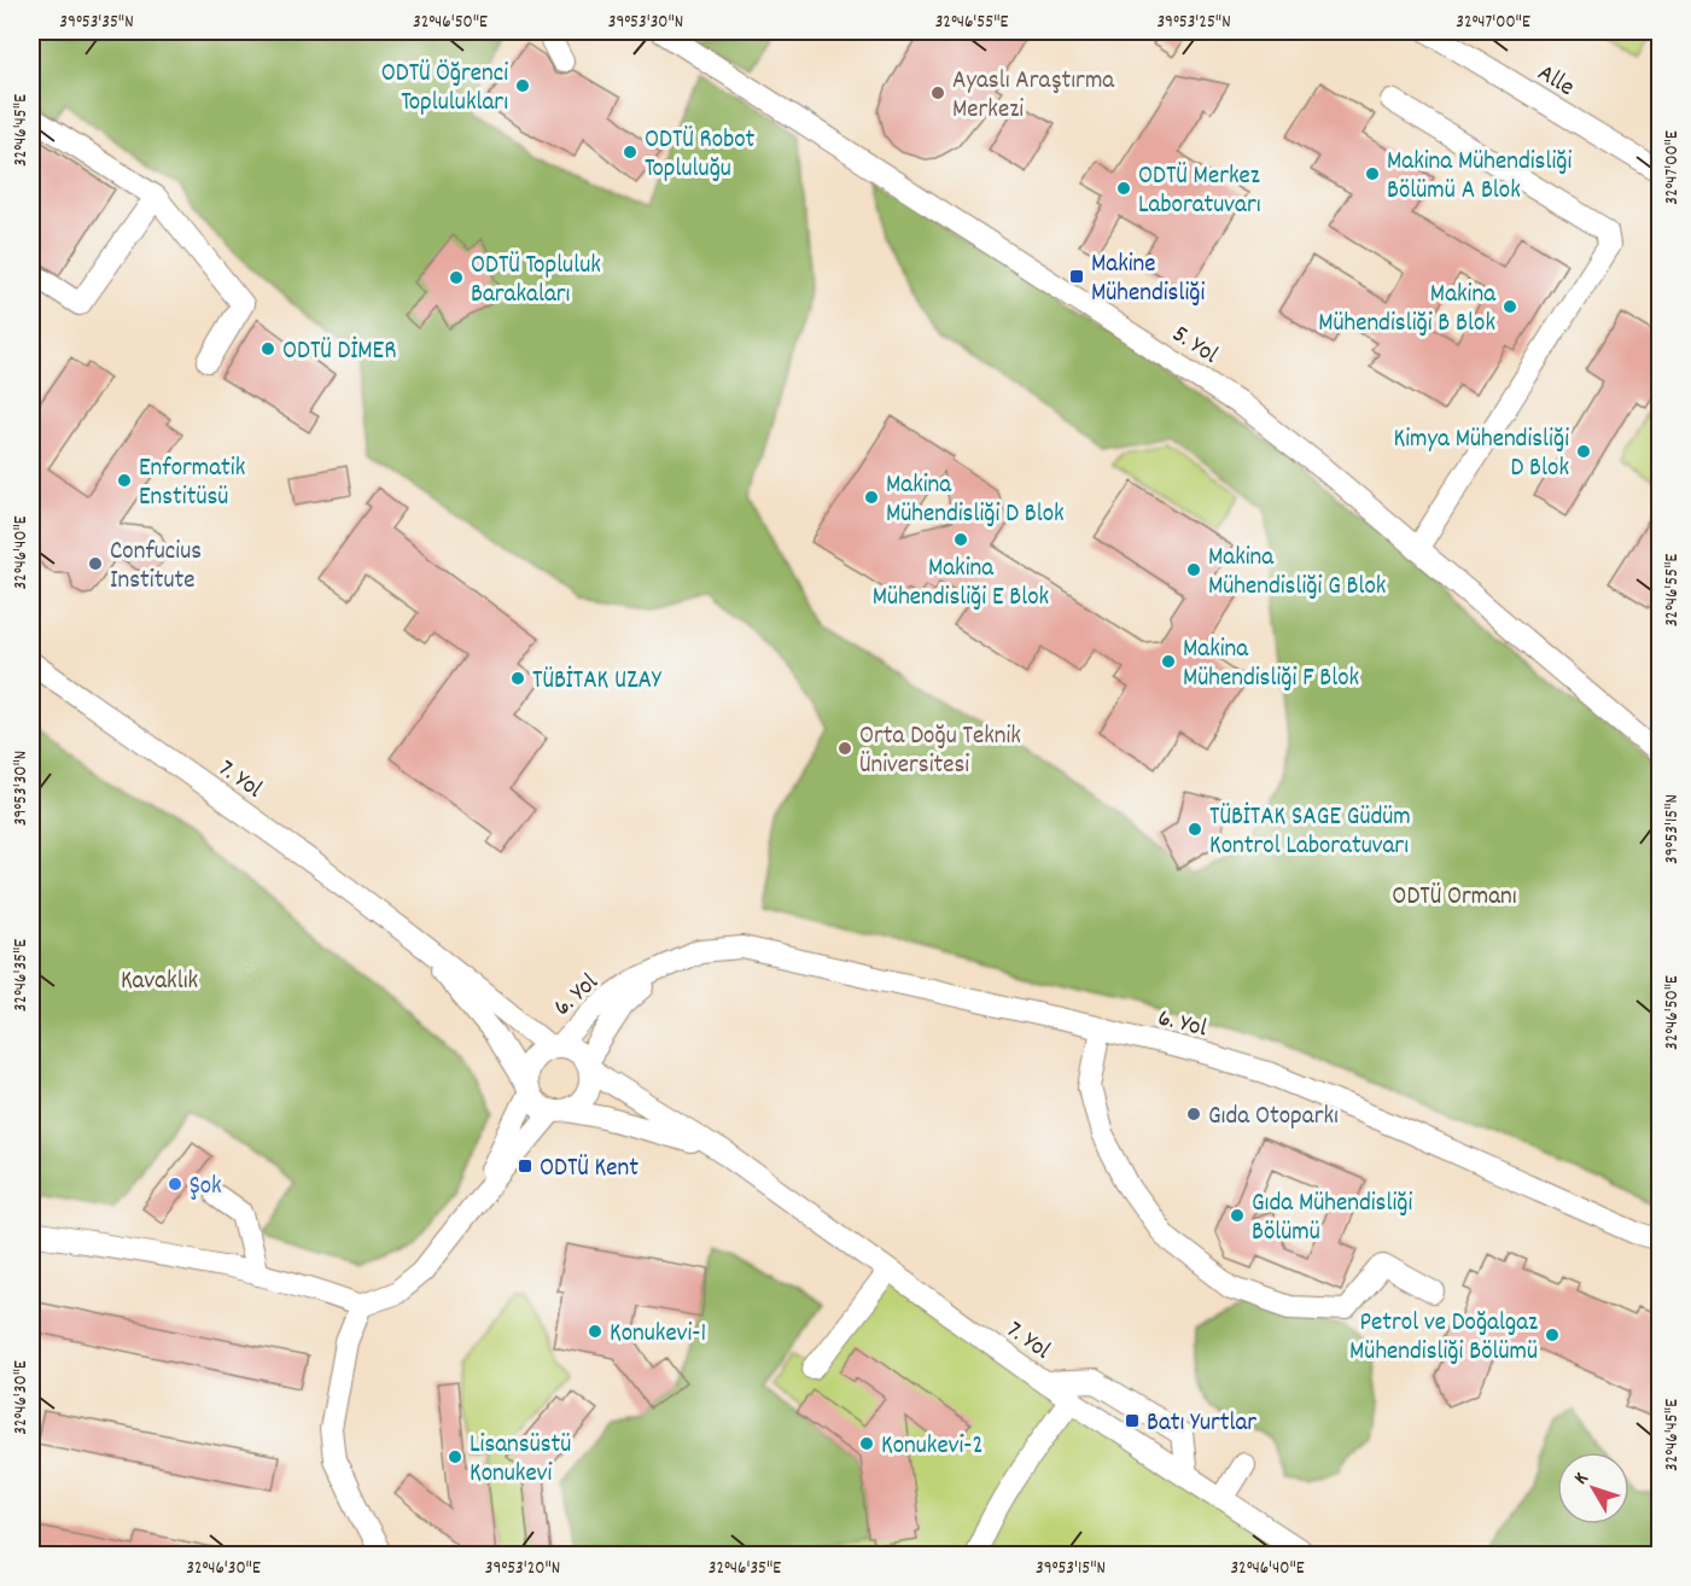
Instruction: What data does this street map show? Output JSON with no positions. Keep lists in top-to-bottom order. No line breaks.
{"streets":{"street":["Alle","5. Yol","7. Yol","6. Yol"]},"crossings":[["7. Yol","6. Yol"]],"parks":["ODTÜ Ormanı","Kavaklık"],"places":{"other":["ODTÜ Öğrenci Toplulukları","Ayaslı Araştırma Merkezi","ODTÜ Robot Topluluğu","Makina Mühendisliği Bölümü A Blok","ODTÜ Merkez Laboratuvarı","ODTÜ Topluluk Barakaları","Makina Mühendisliği B Blok","ODTÜ DİMER","Kimya Mühendisliği D Blok","Enformatik Enstitüsü","Makina Mühendisliği D Blok","Makina Mühendisliği E Blok","Confucius Institute","Makina Mühendisliği G Blok","Makina Mühendisliği F Blok","TÜBİTAK UZAY","Orta Doğu Teknik Üniversitesi","TÜBİTAK SAGE Güdüm Kontrol Laboratuvarı","Gıda Otoparkı","Şok","Gıda Mühendisliği Bölümü","Konukevi-1","Petrol ve Doğalgaz Mühendisliği Bölümü","Konukevi-2","Lisansüstü Konukevi"],"transit":["Makine Mühendisliği","ODTÜ Kent","Batı Yurtlar"]},"north":"top left","coordinates":["39°53'35\"N","32°46'50\"E","39°53'30\"N","32°46'55\"E","39°53'25\"N","32°47'00\"E","32°46'45\"E","32°46'40\"E","39°53'15\"N","32°46'35\"E","32°46'30\"E","39°53'20\"N"]}
